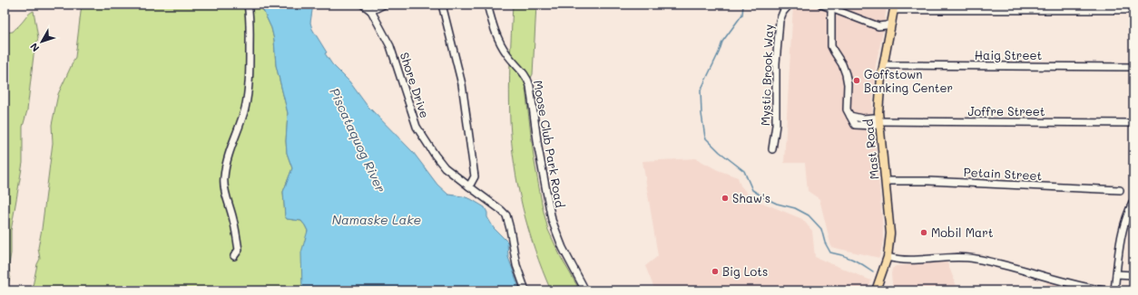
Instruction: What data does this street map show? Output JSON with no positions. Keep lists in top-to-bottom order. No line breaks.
{"streets":{"main road":["Mast Road"],"street":["Haig Street","Mystic Brook Way","Shore Drive","Joffre Street","Moose Club Park Road","Petain Street"]},"crossings":[["Haig Street","Mast Road"],["Joffre Street","Mast Road"],["Mast Road","Petain Street"]],"water":["Piscataquog River","Namaske Lake"],"places":["Goffstown Banking Center","Shaw's","Mobil Mart","Big Lots"],"north":"bottom left"}
